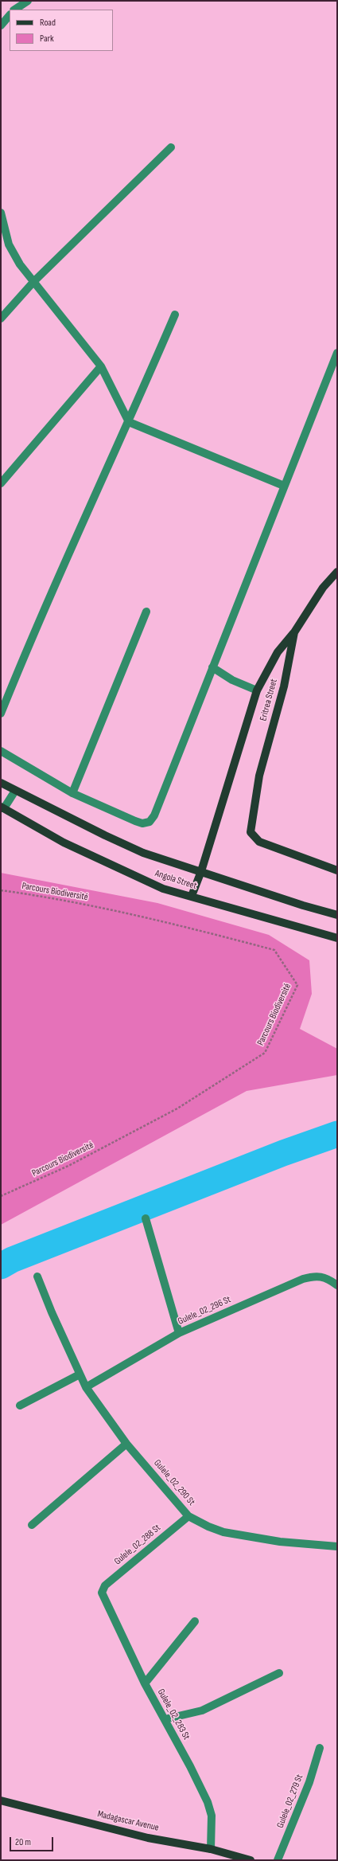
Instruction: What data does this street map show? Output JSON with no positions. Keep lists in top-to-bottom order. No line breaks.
{"streets":{"main road":["Eritrea Street","Angola Street","Madagascar Avenue"],"street":["Gulele_02_296 St","Gulele_02_290 St","Gulele_02_288 St","Gulele_02_283 St","Gulele_02_279 St"],"path":["Parcours Biodiversité"]},"crossings":[["Gulele_02_296 St","Gulele_02_290 St"],["Gulele_02_290 St","Gulele_02_288 St"],["Gulele_02_288 St","Gulele_02_283 St"],["Gulele_02_283 St","Madagascar Avenue"]],"legend":["Road","Park"],"scale_bar":"20 m"}
